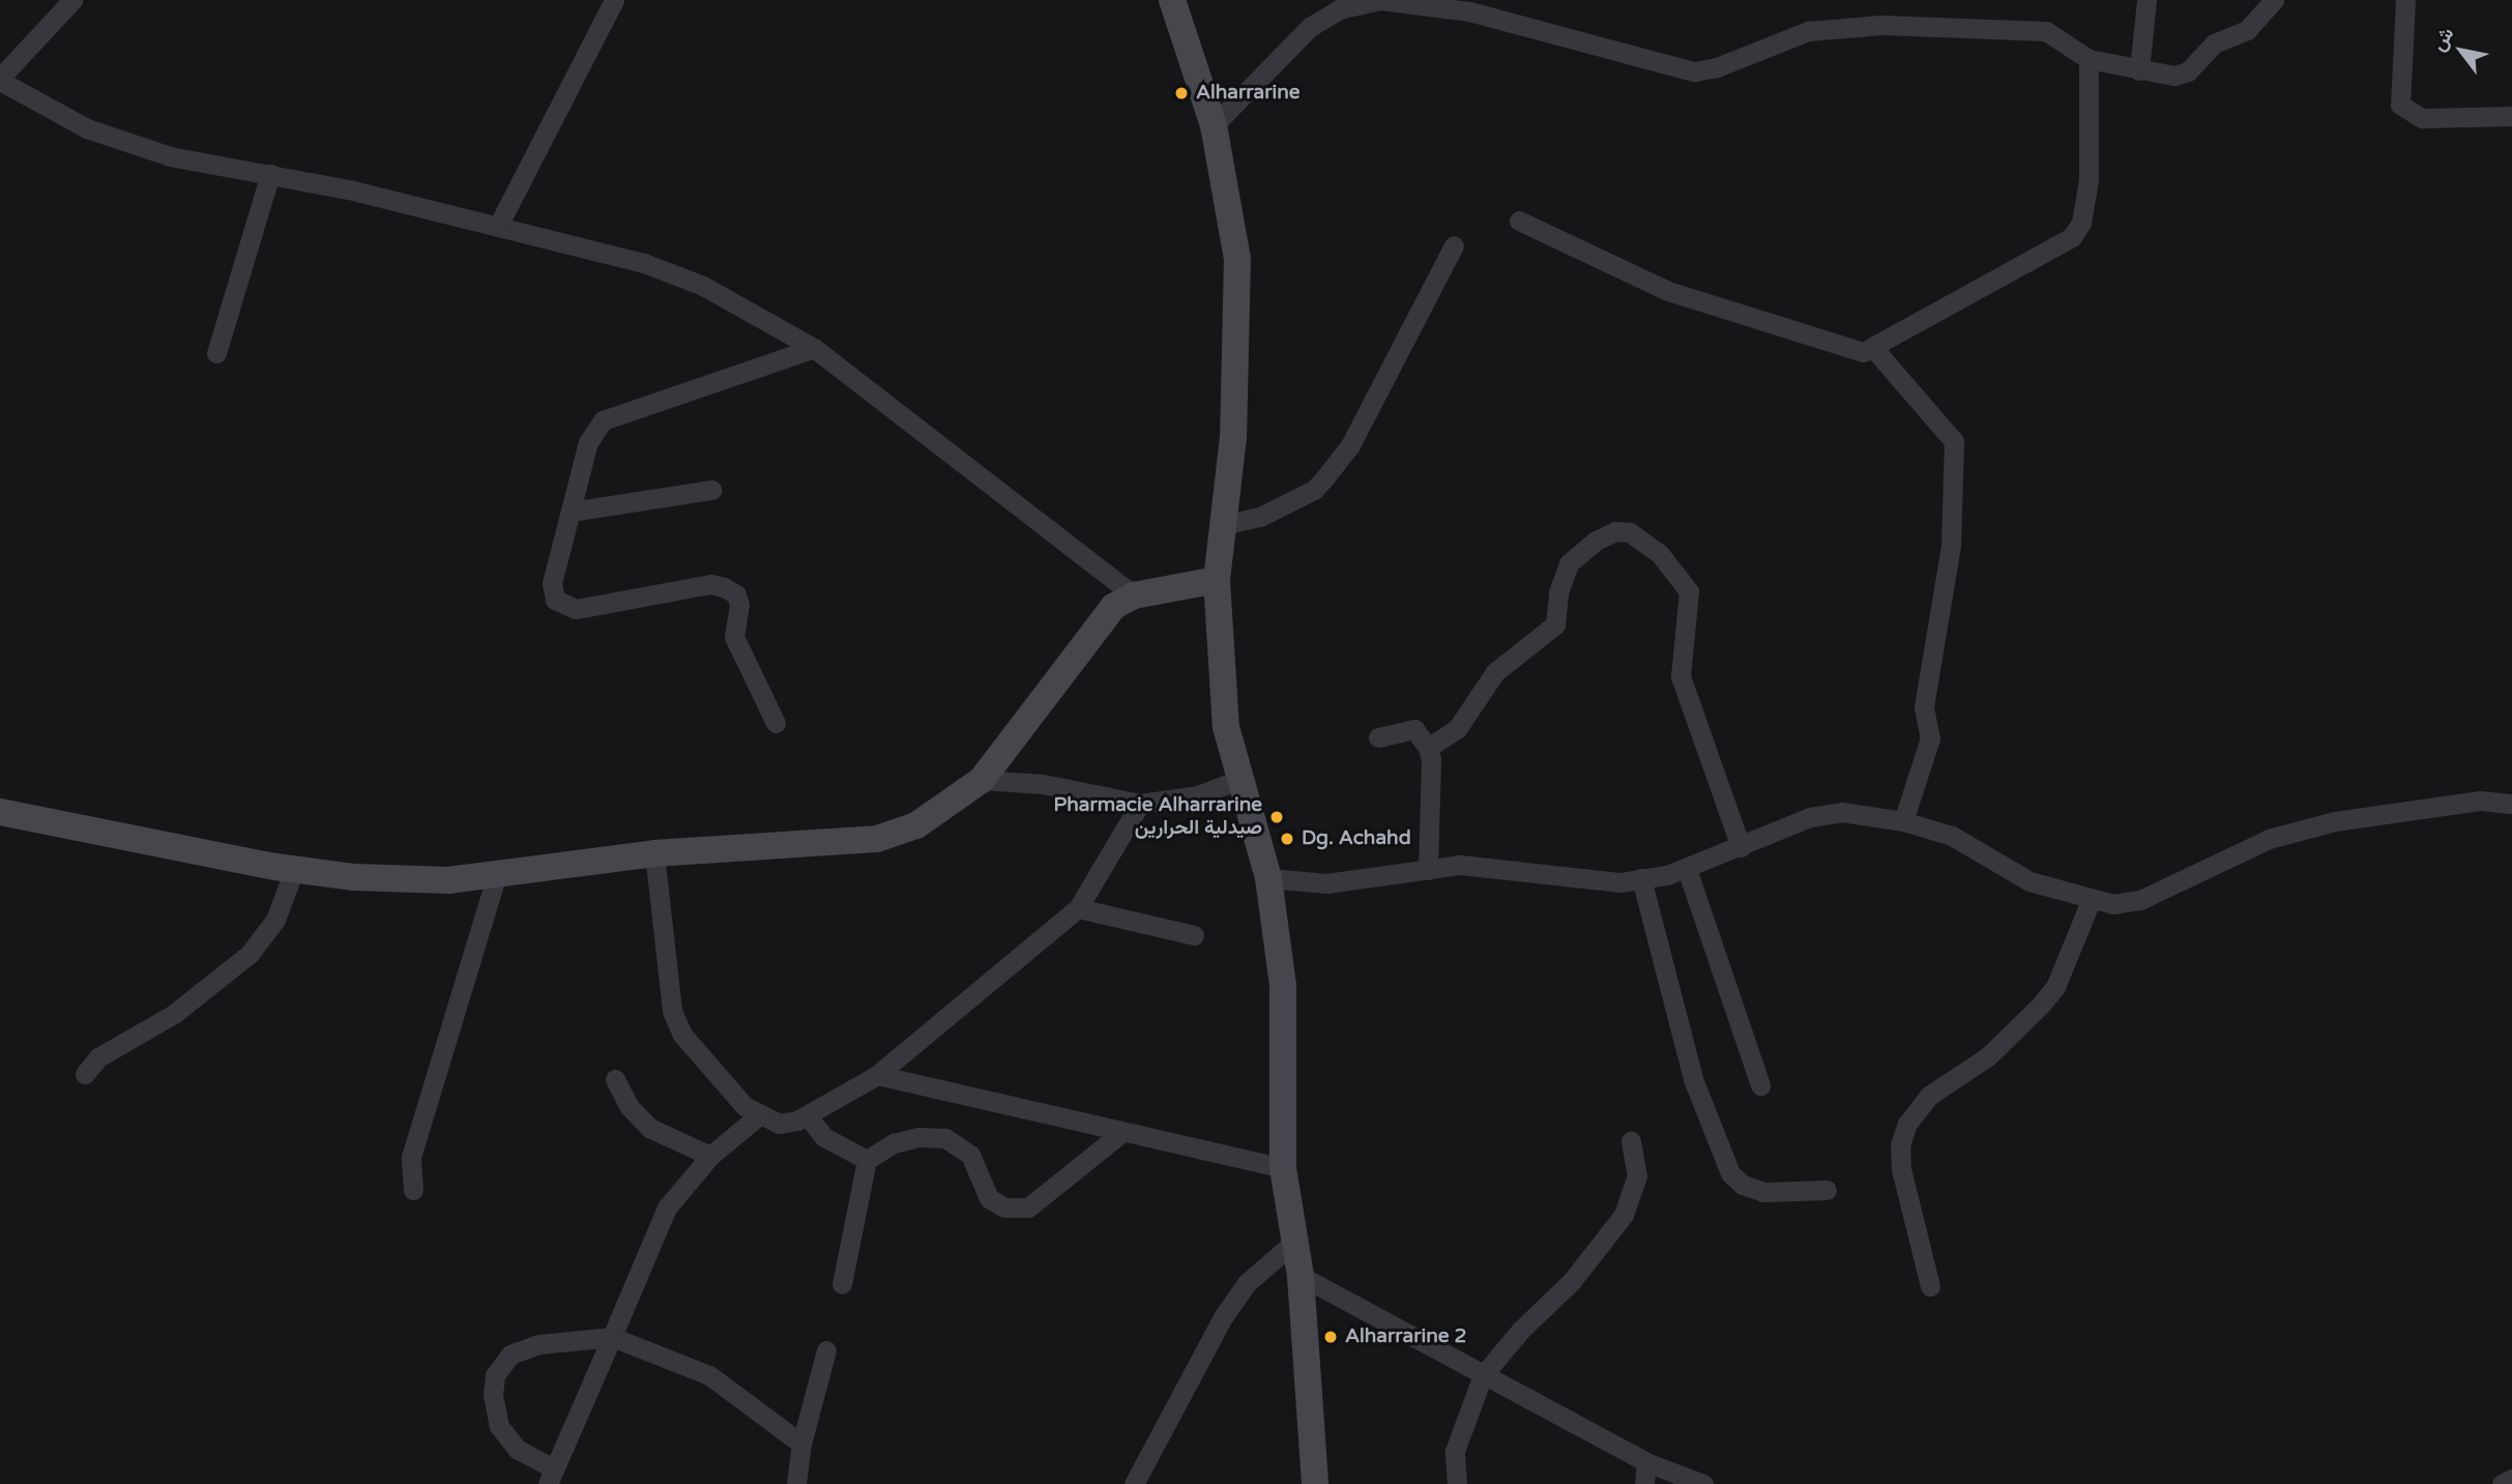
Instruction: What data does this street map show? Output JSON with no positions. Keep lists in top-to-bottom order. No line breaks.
{"places":["Alharrarine","Pharmacie Alharrarine صيدلية الحرارين","Dg. Achahd","Alharrarine 2"],"north":"top left"}
